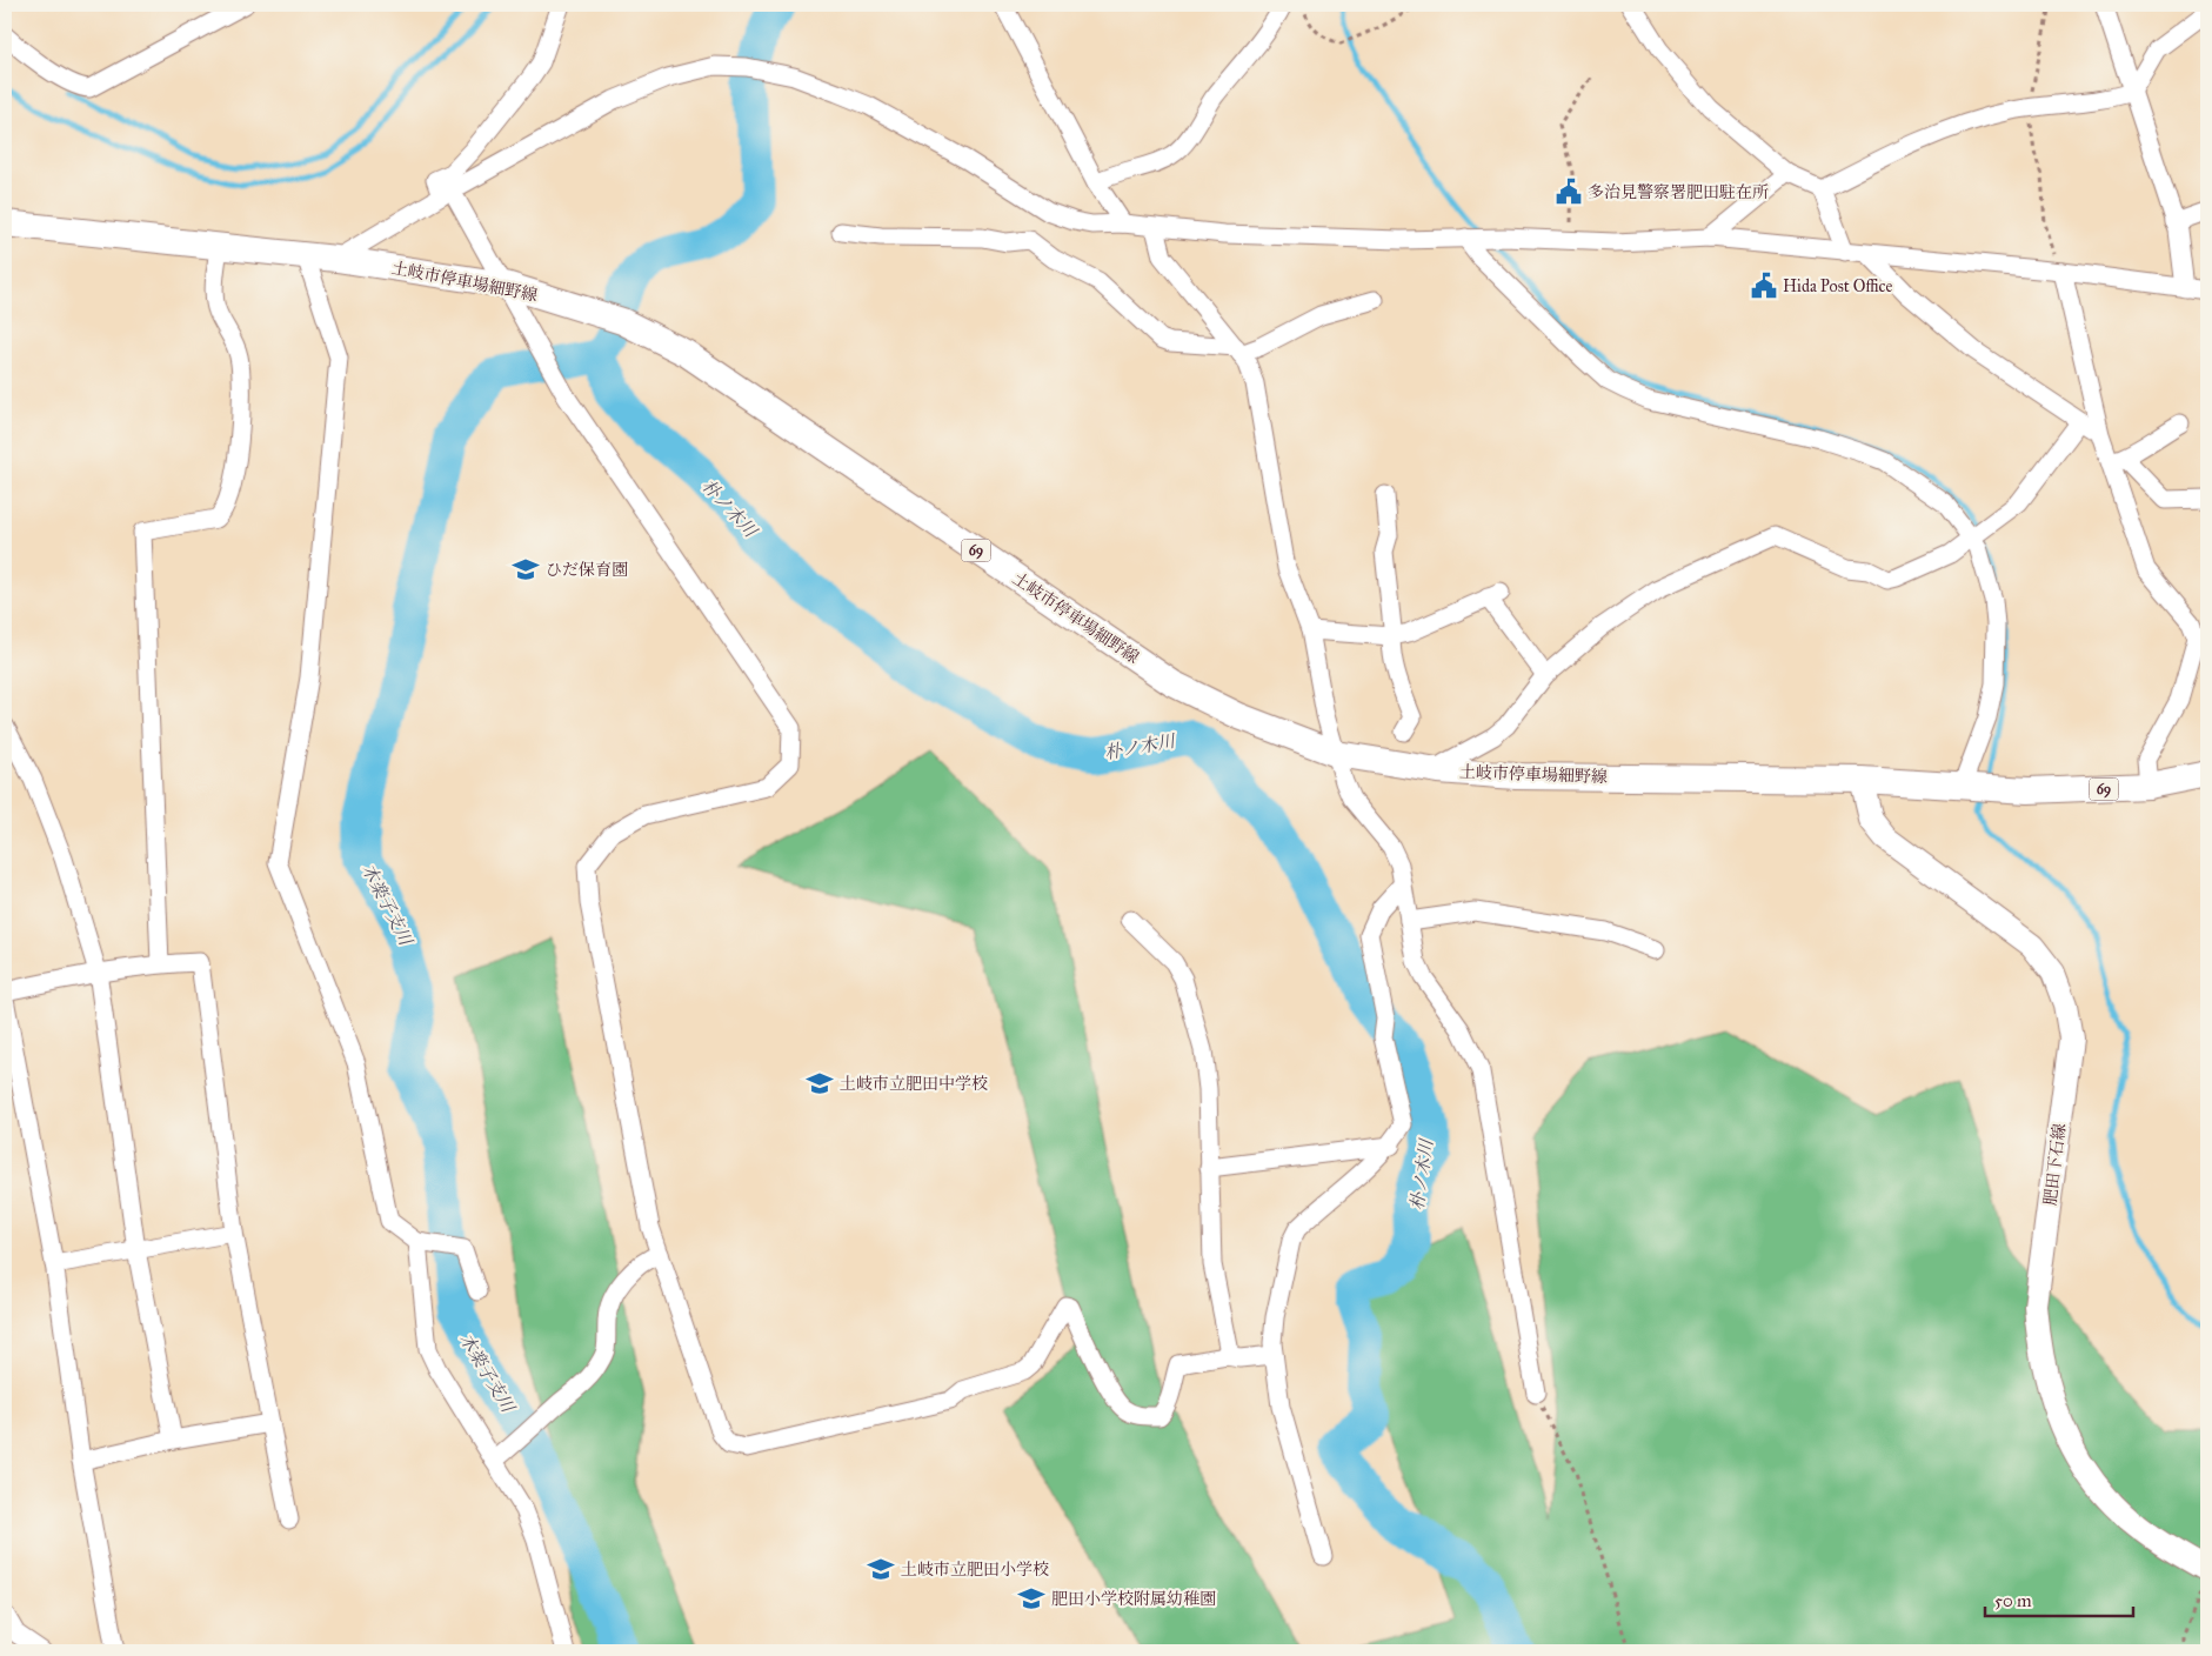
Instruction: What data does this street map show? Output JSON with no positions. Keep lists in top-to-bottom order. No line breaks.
{"streets":{"main road":["土岐市停車場細野線","69","肥田下石線"]},"crossings":[["土岐市停車場細野線","肥田下石線"]],"water":["朴ノ木川","木楽子支川"],"places":{"public building":["多治見警察署肥田駐在所","Hida Post Office"],"school or university":["ひだ保育園","土岐市立肥田中学校","土岐市立肥田小学校","肥田小学校附属幼稚園"]},"scale_bar":"50 m"}
